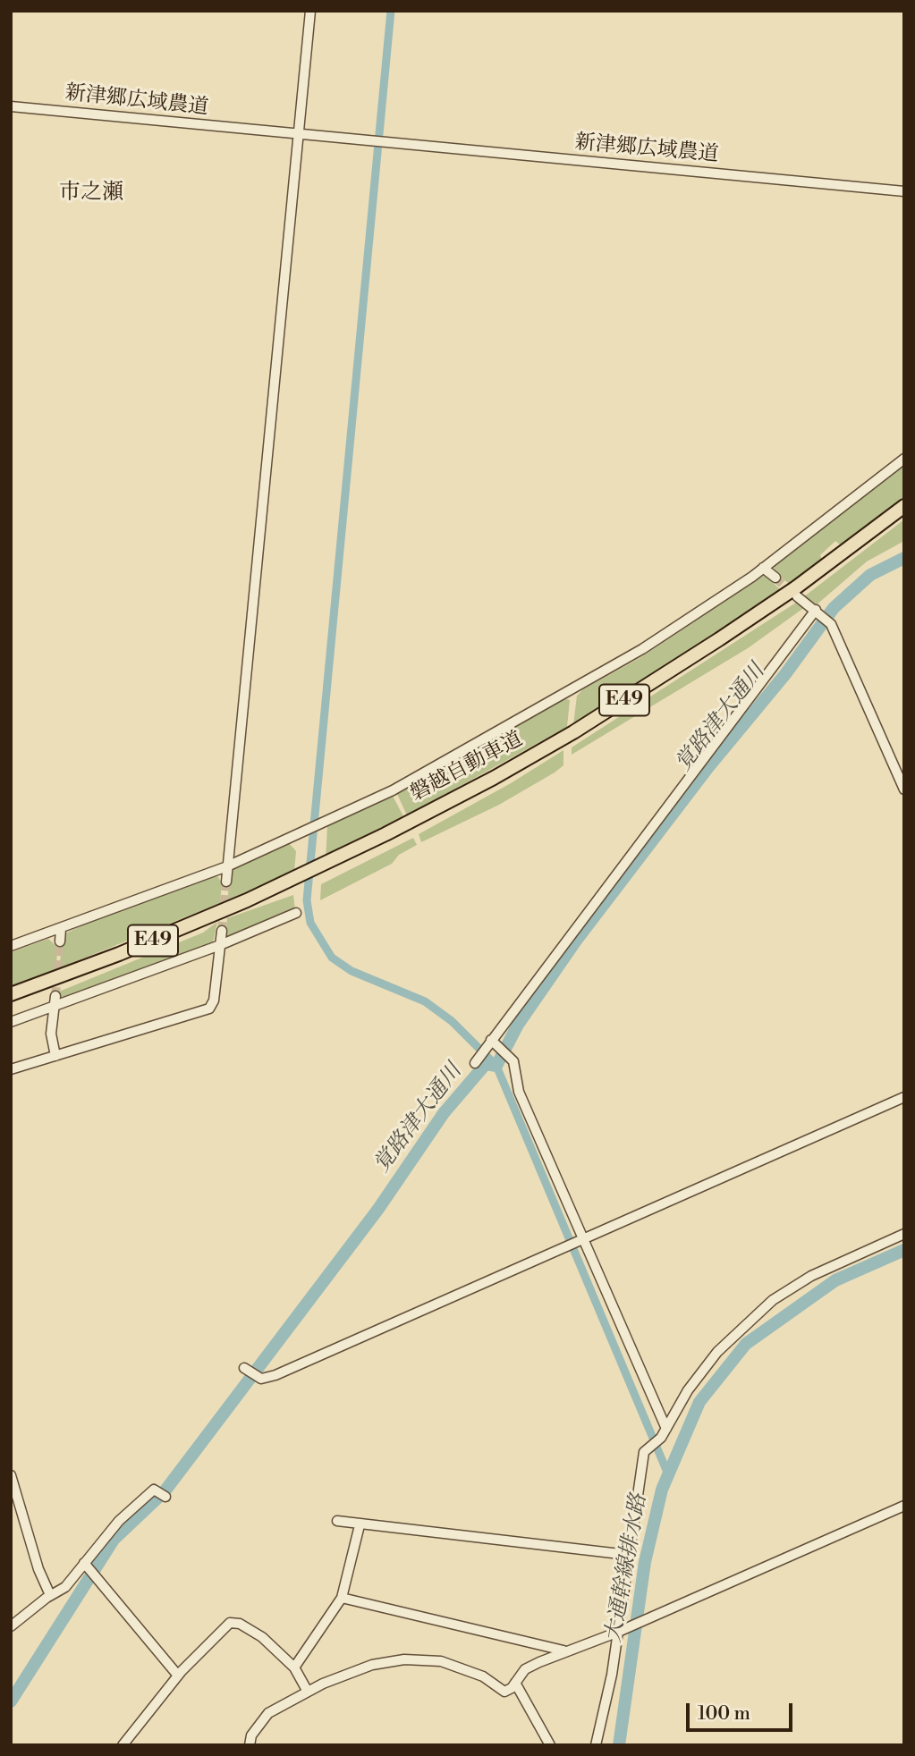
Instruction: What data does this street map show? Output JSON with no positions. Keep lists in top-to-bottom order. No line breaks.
{"streets":{"highway":["E49","磐越自動車道"],"street":["新津郷広域農道"]},"districts":["市之瀬"],"water":["覚路津大通川","大通幹線排水路"],"scale_bar":"100 m"}
